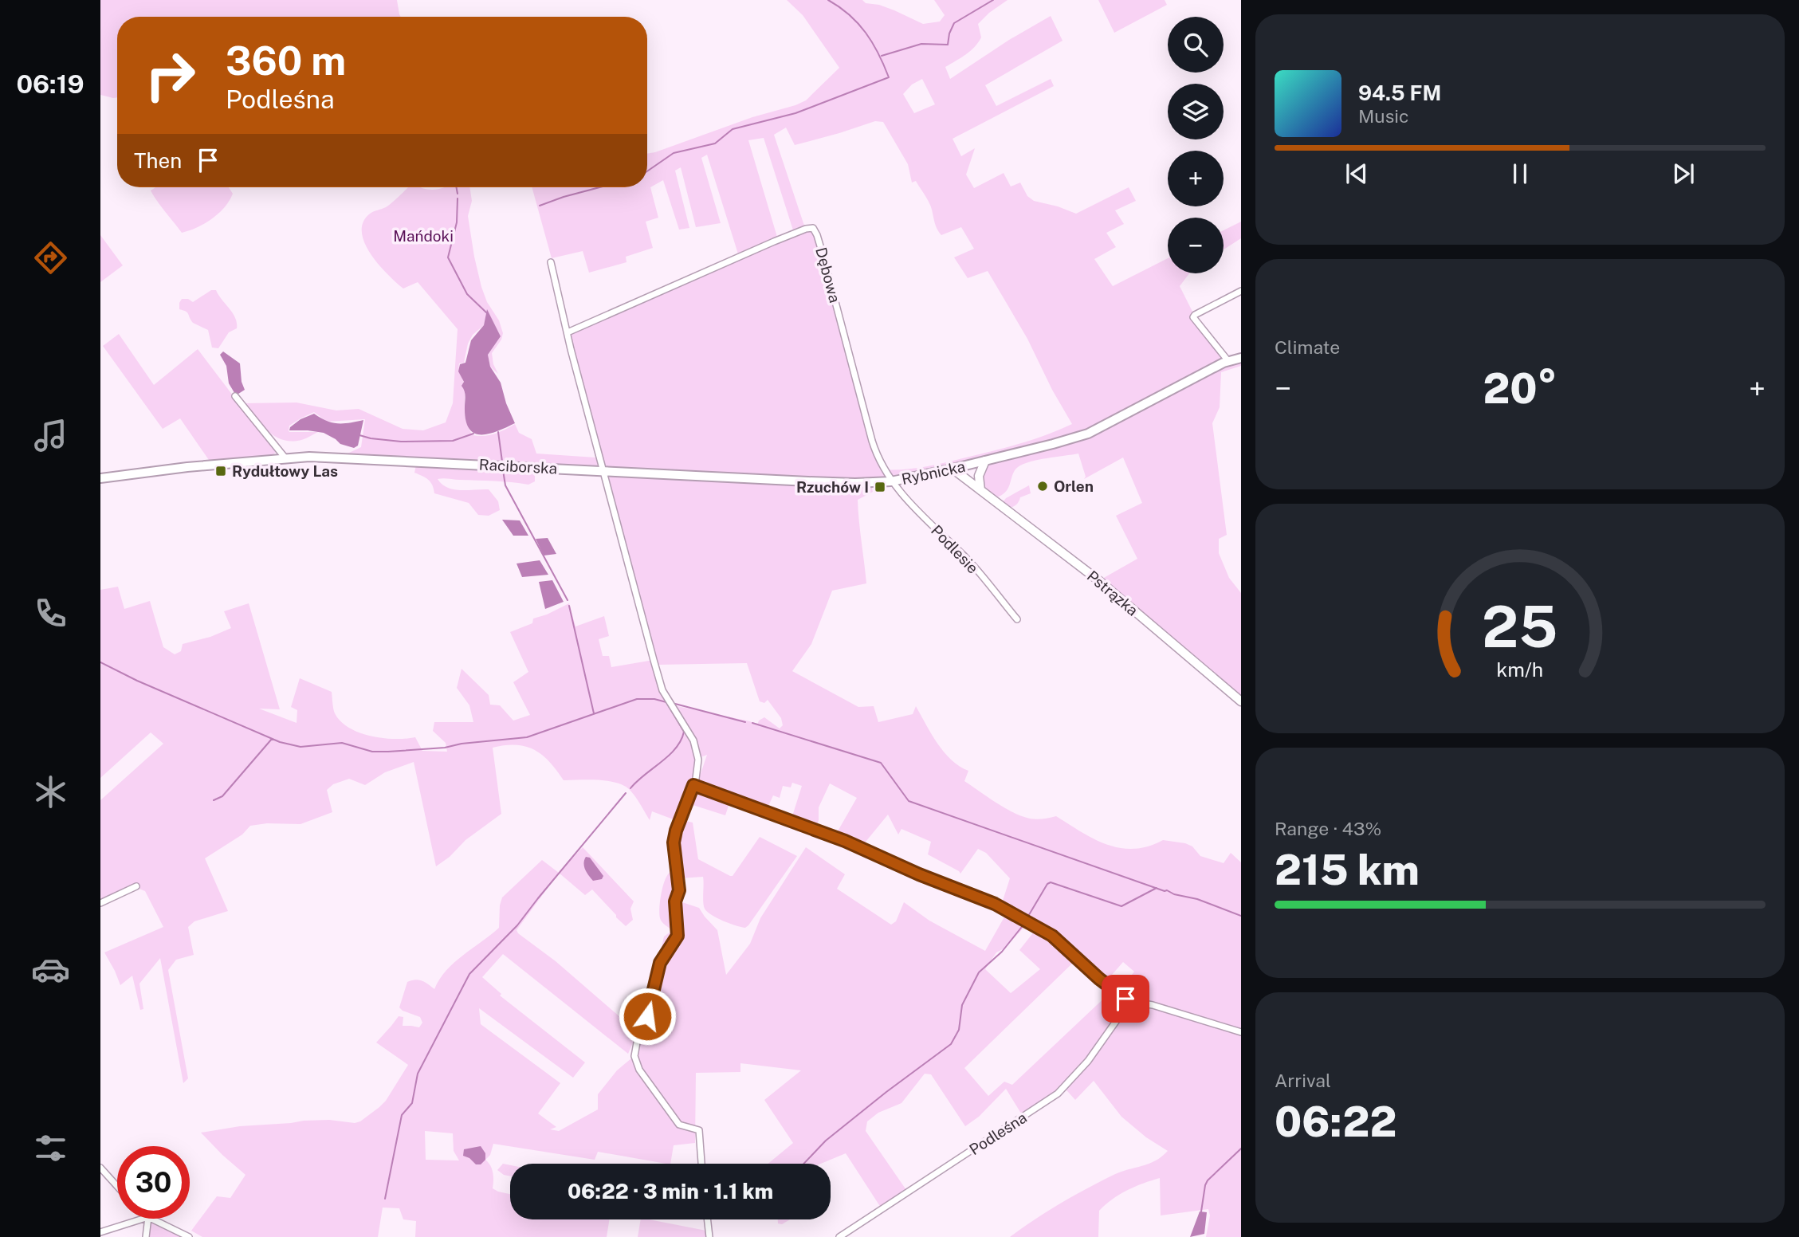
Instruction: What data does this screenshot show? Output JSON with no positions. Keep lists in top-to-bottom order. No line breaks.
{"streets":{"main road":["Raciborska","Rybnicka","Pstrązka"],"street":["Dębowa","Podlesie","Podleśna"]},"crossings":[["Dębowa","Rybnicka"],["Dębowa","Podlesie"],["Raciborska","Rybnicka"],["Rybnicka","Podlesie"],["Rybnicka","Pstrązka"]],"parks":["Mańdoki"],"places":{"transit":["Rydułtowy Las","Rzuchów I"],"other":["Orlen"]},"page":{"tabs":"06:19","map_buttons":["+","−"],"turn":["360 m","Podleśna"],"song":["94.5 FM","Music"],"then":"Then","tile":["Climate",["Range · 43%","215 km"],["Arrival","06:22"]],"heat":["−","20°","+"],"limit":"30","trip":"06:22 · 3 min · 1.1 km","gauge":["25","km/h"]}}
